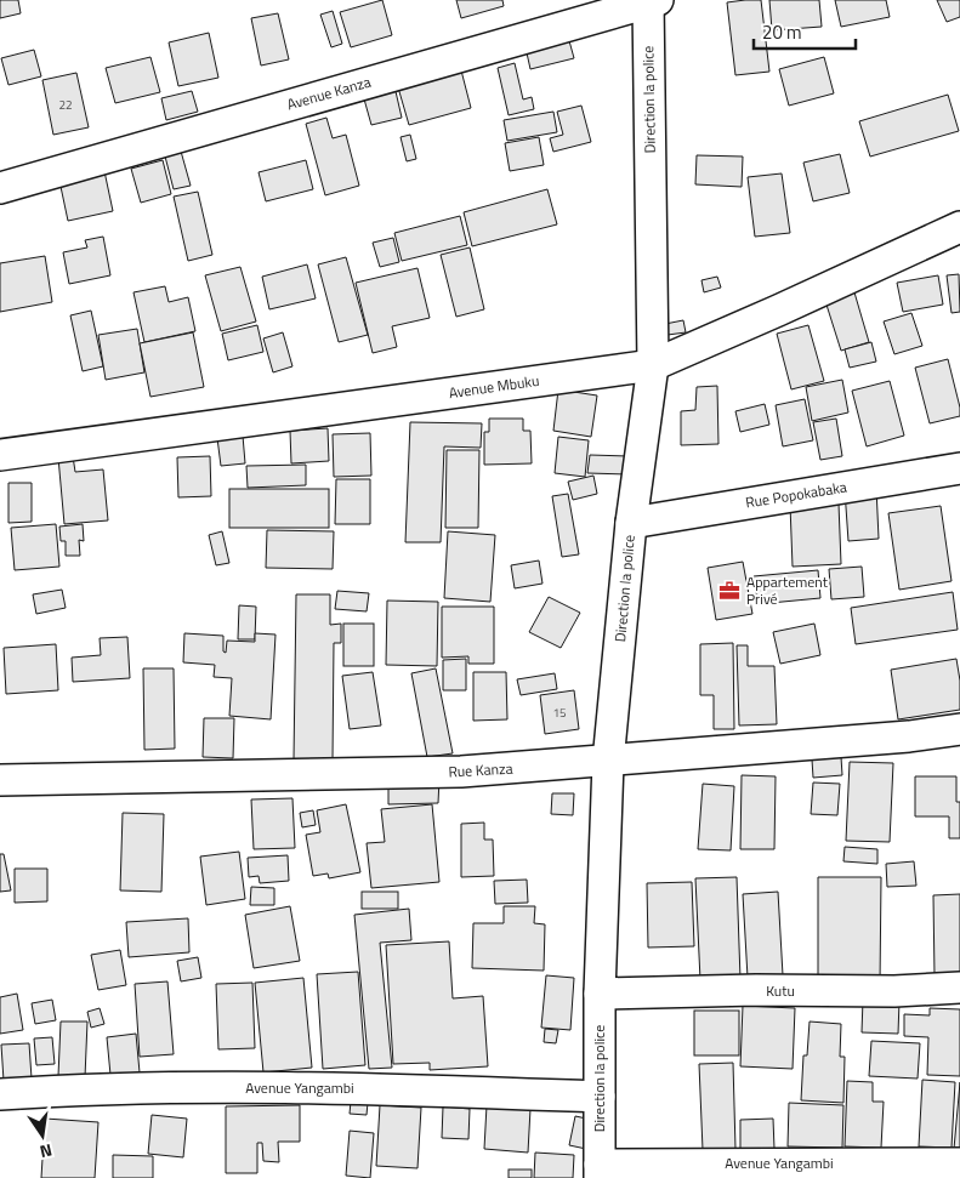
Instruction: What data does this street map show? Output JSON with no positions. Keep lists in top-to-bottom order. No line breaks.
{"streets":{"street":["Avenue Kanza","Direction la police","Avenue Mbuku","Rue Popokabaka","Rue Kanza","Kutu","Avenue Yangambi"]},"crossings":[["Avenue Kanza","Direction la police"],["Direction la police","Avenue Mbuku"],["Direction la police","Rue Popokabaka"],["Direction la police","Rue Kanza"],["Direction la police","Kutu"],["Direction la police","Avenue Yangambi"]],"places":{"office":["Appartement Privé"]},"house_numbers":["22","15"],"scale_bar":"20 m","north":"bottom"}
